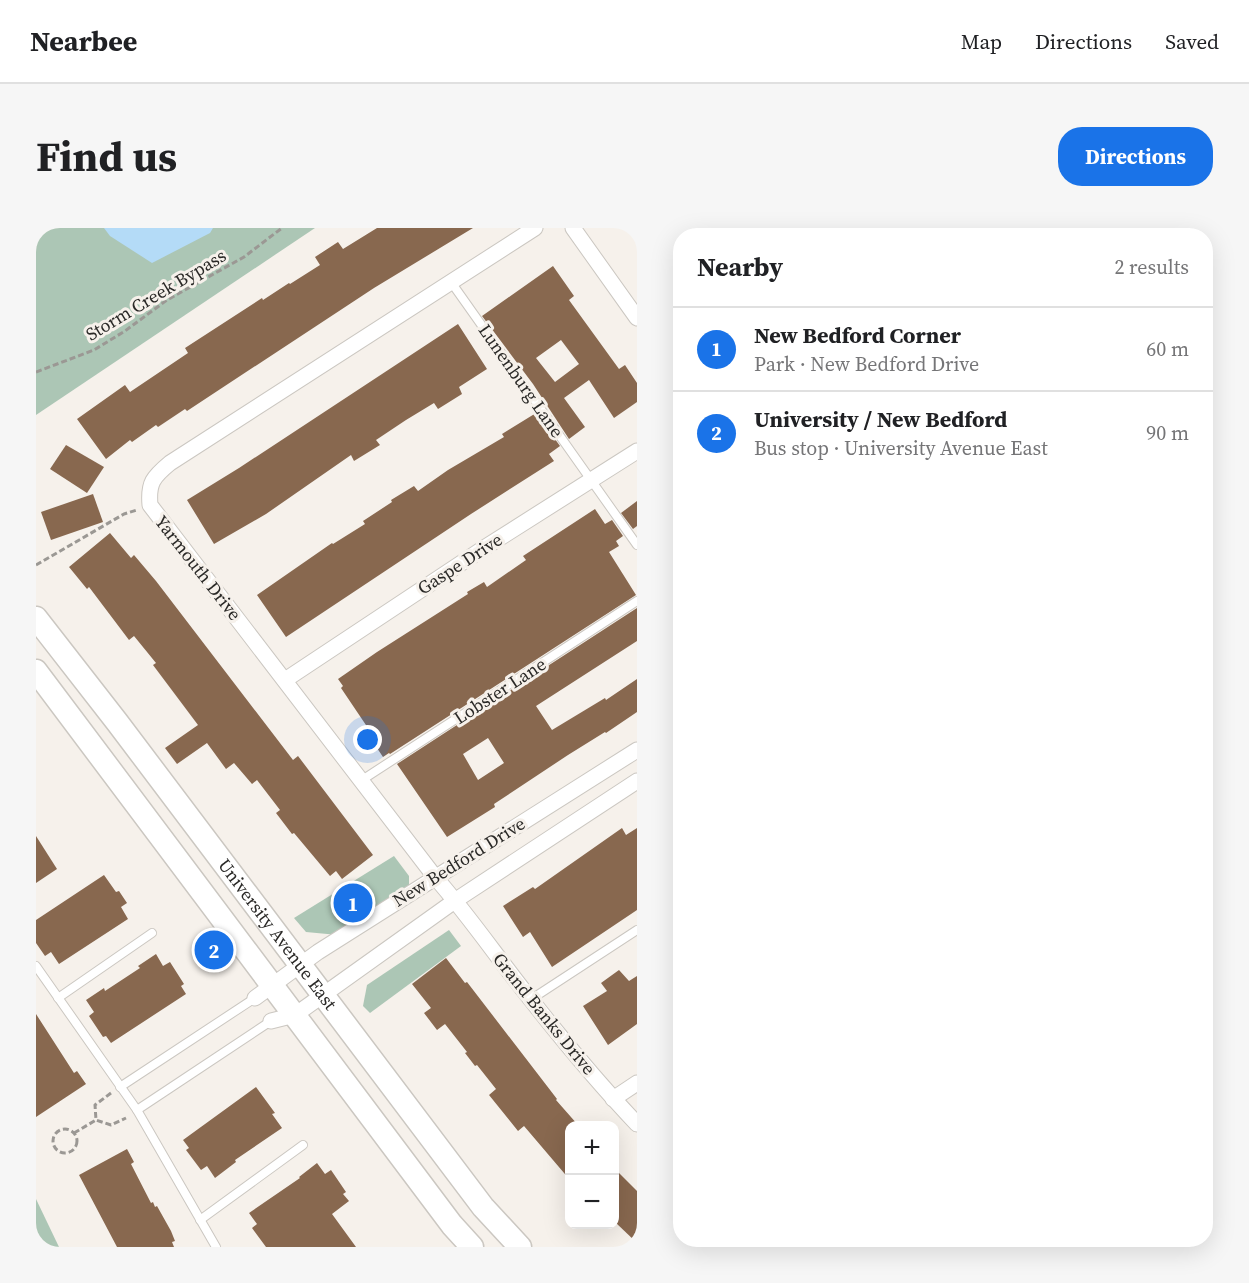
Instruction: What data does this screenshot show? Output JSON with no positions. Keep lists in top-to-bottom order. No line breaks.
{"streets":{"main road":["University Avenue East"],"street":["Gaspe Drive","Yarmouth Drive","New Bedford Drive","Grand Banks Drive"],"lane":["Lunenburg Lane","Lobster Lane"],"path":["Storm Creek Bypass"]},"crossings":[["Lunenburg Lane","Gaspe Drive"],["Lunenburg Lane","Yarmouth Drive"],["Gaspe Drive","Yarmouth Drive"],["Yarmouth Drive","Lobster Lane"],["Yarmouth Drive","New Bedford Drive"],["Yarmouth Drive","Grand Banks Drive"],["New Bedford Drive","University Avenue East"],["New Bedford Drive","Grand Banks Drive"]],"page":{"header":"Nearbee","nav":["Map","Directions","Saved"],"title":"Find us","buttons":"Directions","heading":["Nearby","2 results"],"list":[{"mark":"1","name":"New Bedford Corner","note":"Park · New Bedford Drive","value":"60 m"},{"mark":"2","name":"University / New Bedford","note":"Bus stop · University Avenue East","value":"90 m"}],"pins":["1","2"],"map_buttons":["+","−"]}}
